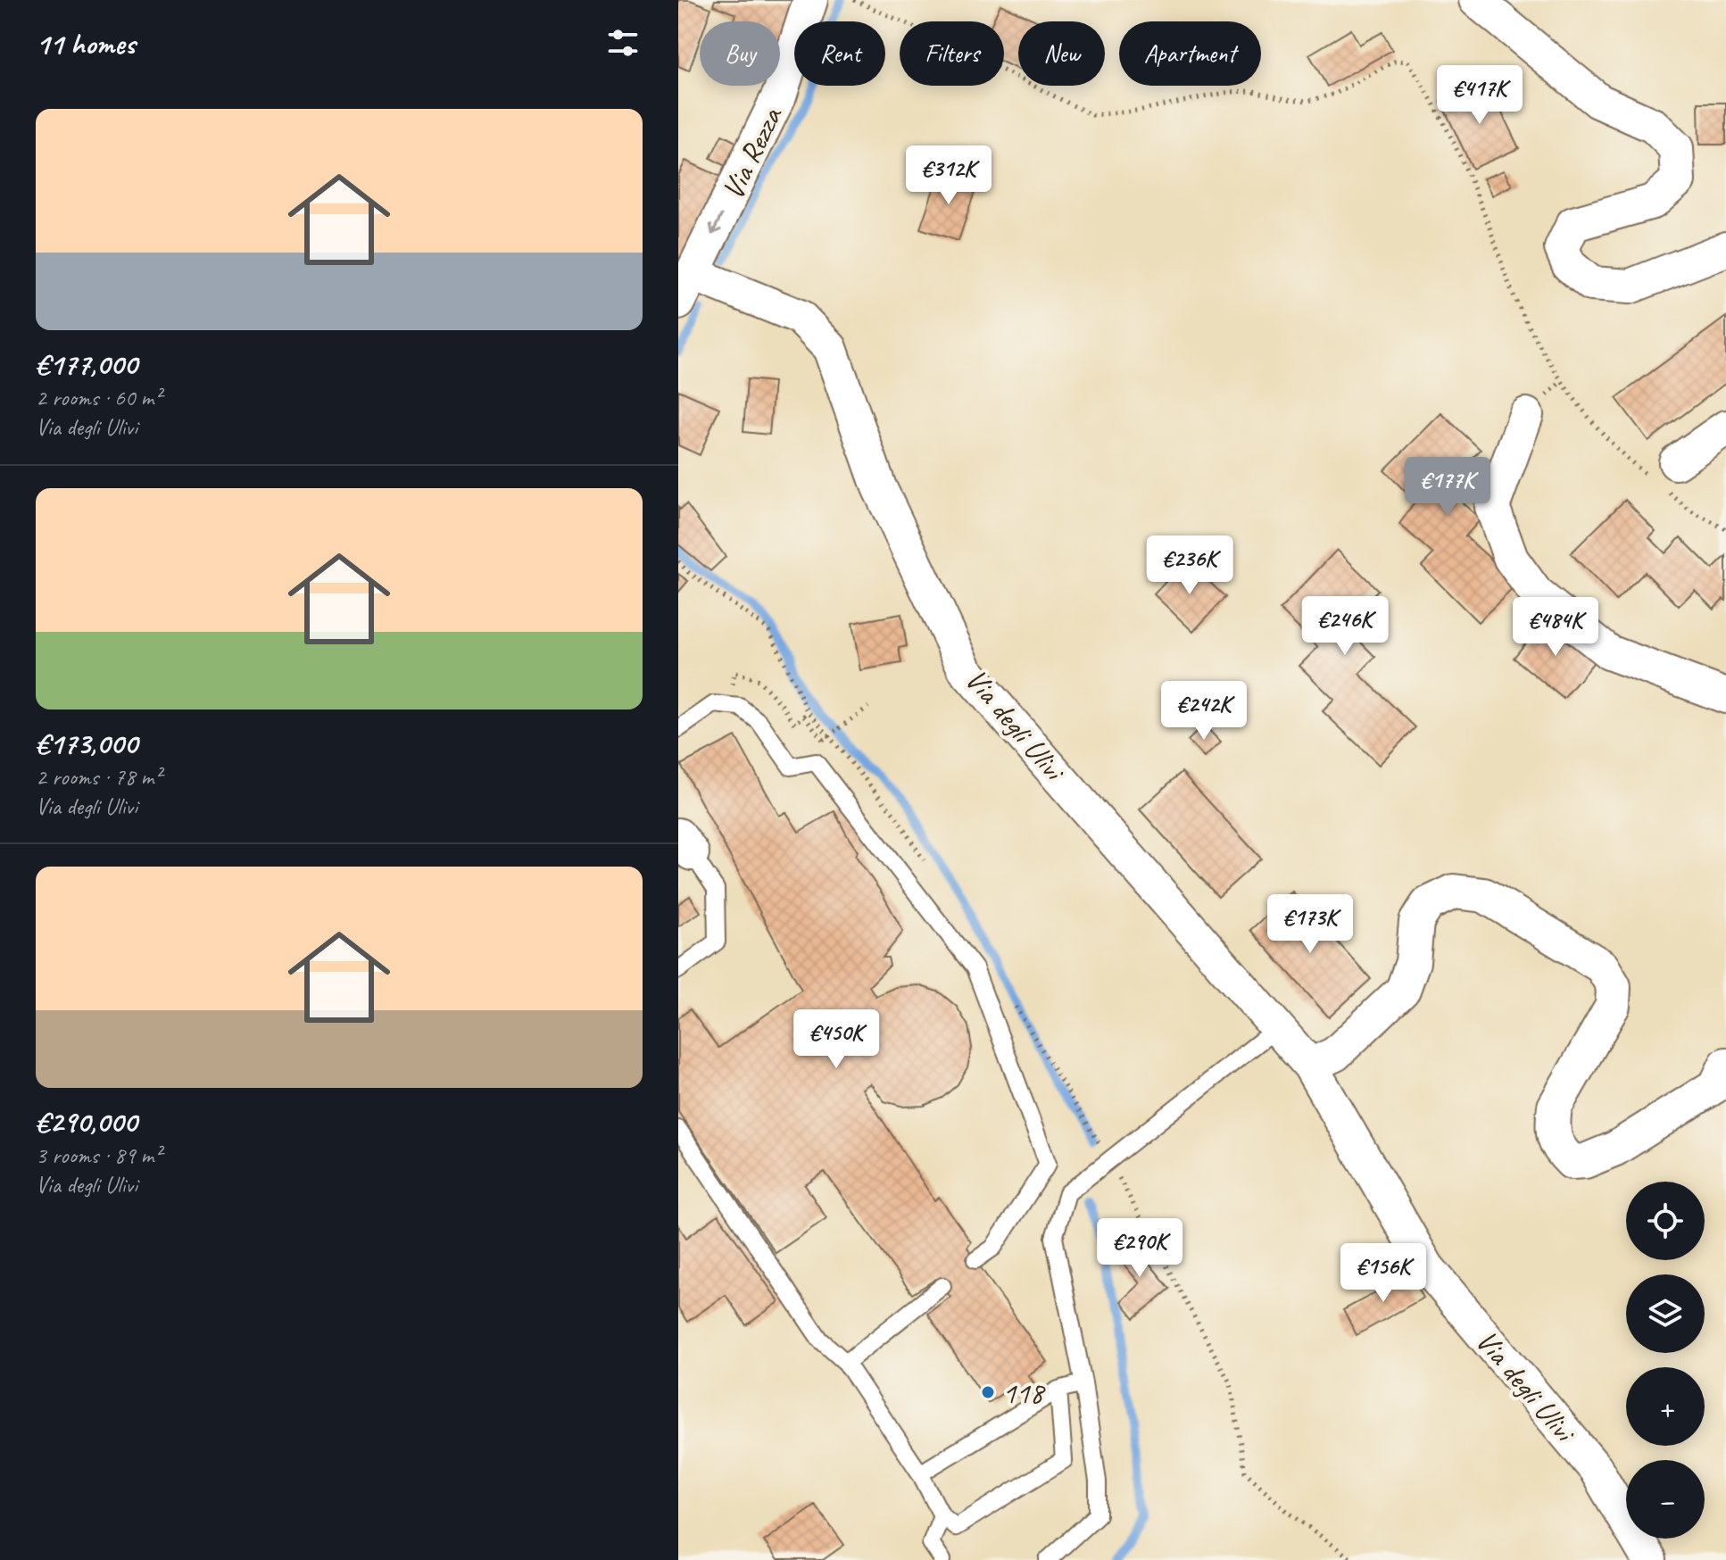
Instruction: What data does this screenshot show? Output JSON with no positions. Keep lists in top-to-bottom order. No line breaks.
{"streets":{"street":["Via Rezza","Via degli Ulivi"]},"crossings":[["Via Rezza","Via degli Ulivi"]],"one_way":["Via Rezza"],"places":["118"],"page":{"heading":"11 homes","chip":["Buy","Rent","Filters","New","Apartment"],"price":["€417K","€312K","€177K","€236K","€246K","€484K","€242K","€173K","€450K","€290K","€156K"],"list":[{"name":"€177,000","note":"2 rooms · 60 m² · Via degli Ulivi"},{"name":"€173,000","note":"2 rooms · 78 m² · Via degli Ulivi"},{"name":"€290,000","note":"3 rooms · 89 m² · Via degli Ulivi"}],"map_buttons":["+","−"]}}
